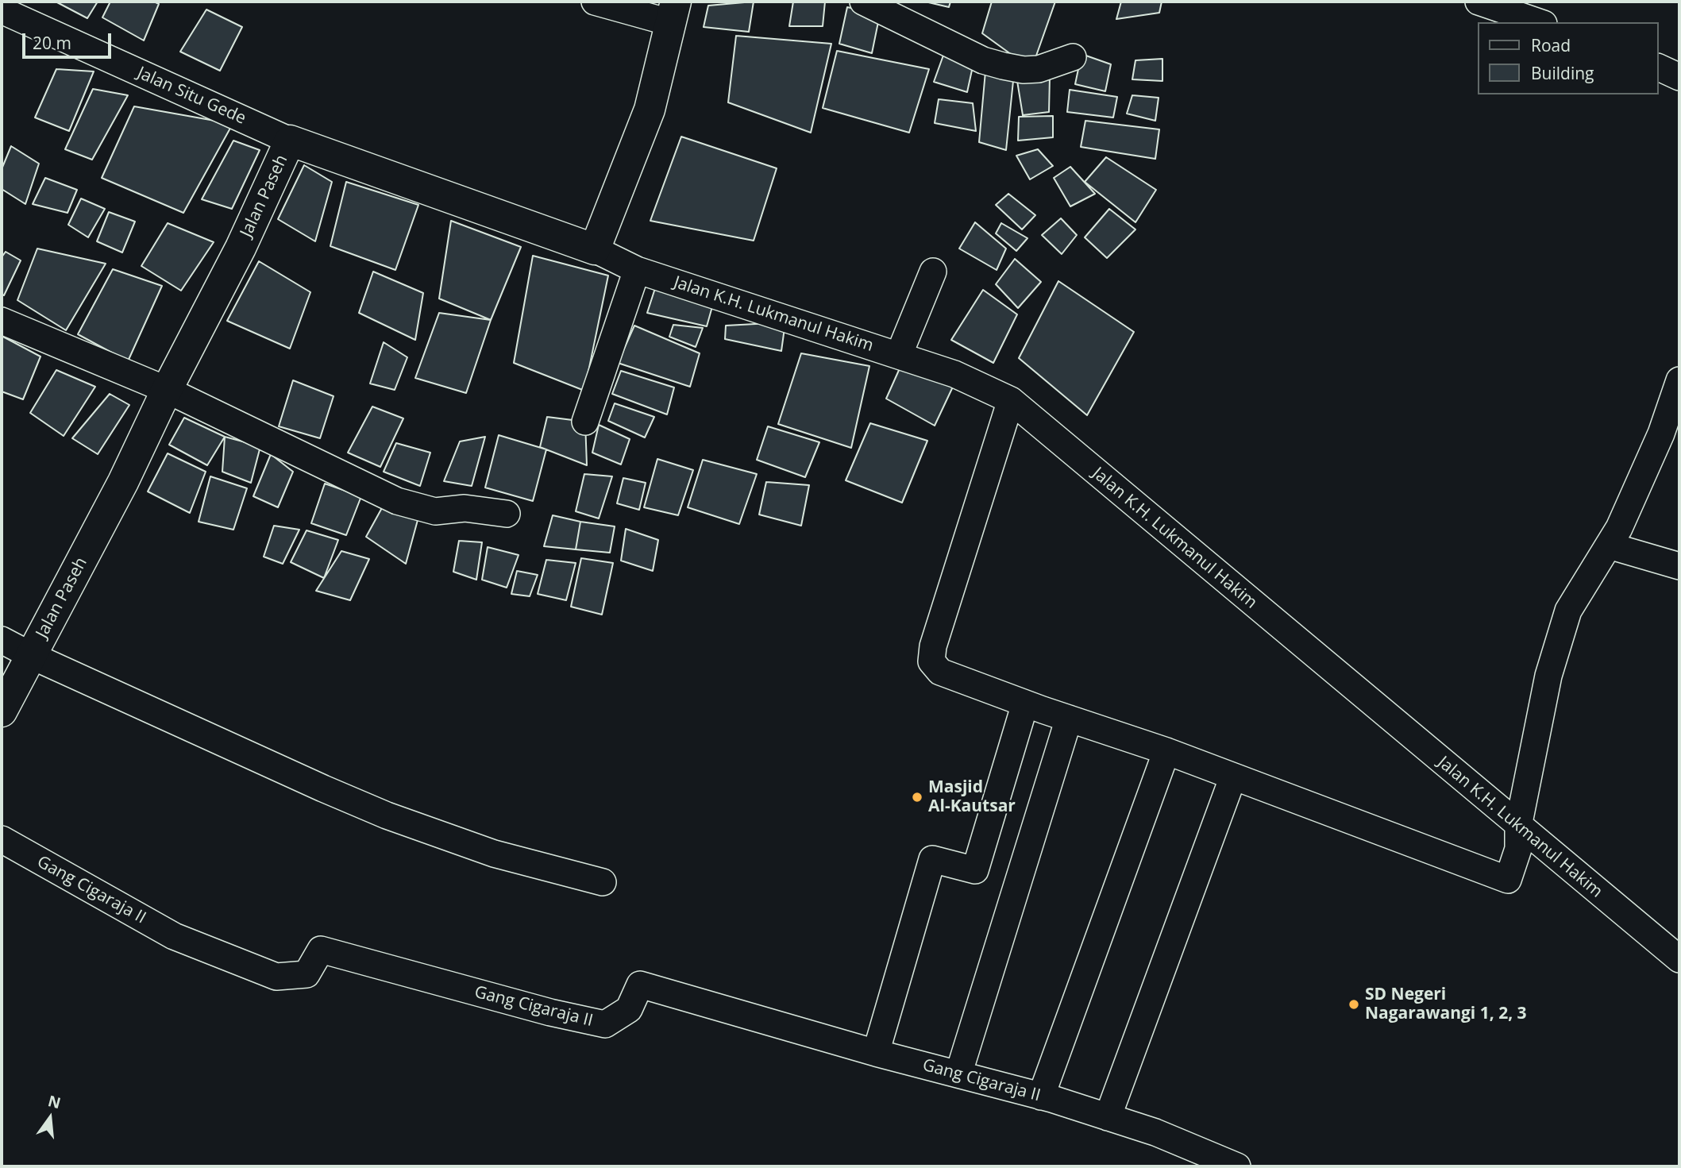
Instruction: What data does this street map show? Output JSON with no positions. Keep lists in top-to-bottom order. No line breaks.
{"streets":{"street":["Jalan Situ Gede","Jalan Paseh","Jalan K.H. Lukmanul Hakim","Gang Cigaraja II"]},"crossings":[["Jalan Situ Gede","Jalan Paseh"],["Jalan Paseh","Jalan K.H. Lukmanul Hakim"]],"places":["Masjid Al-Kautsar","SD Negeri Nagarawangi 1, 2, 3"],"legend":["Road","Building"],"scale_bar":"20 m","north":"top"}
